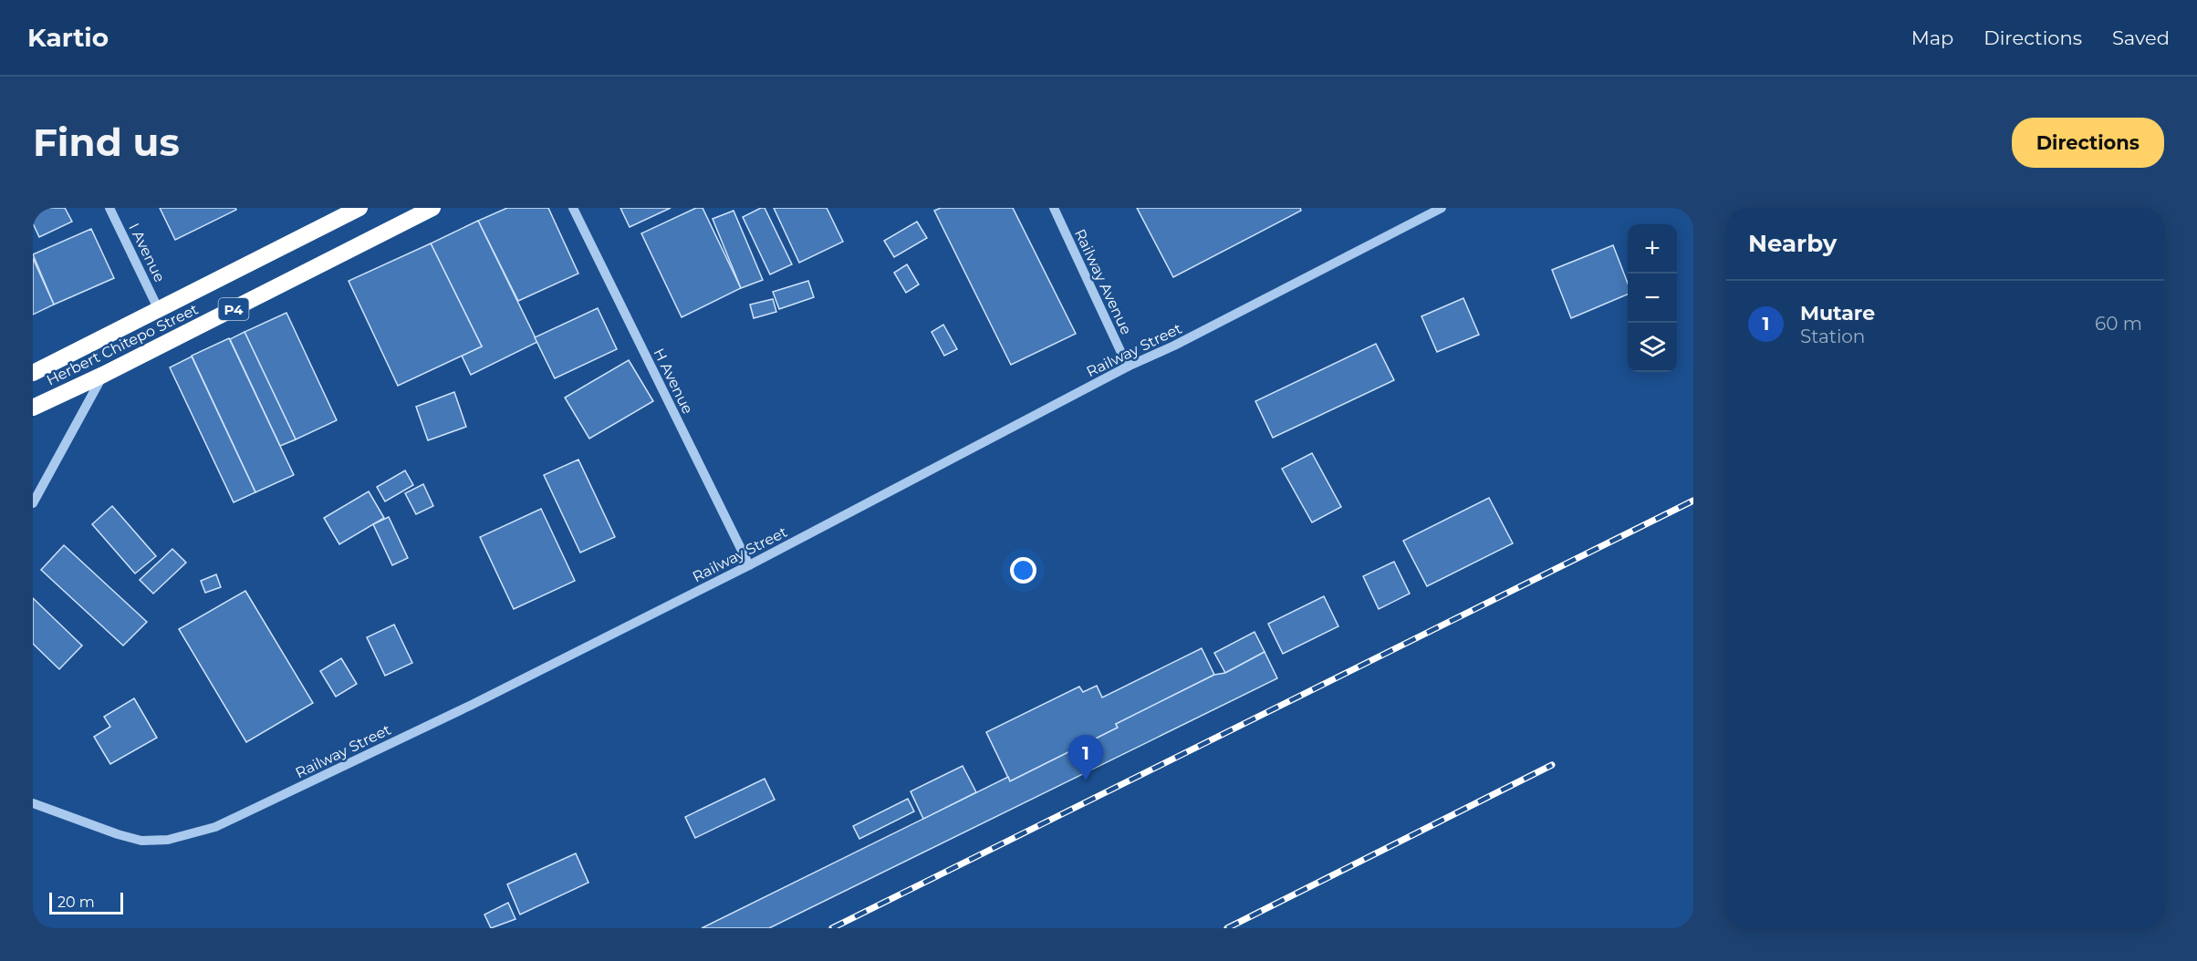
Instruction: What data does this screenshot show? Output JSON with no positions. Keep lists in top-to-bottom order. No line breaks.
{"streets":{"highway":["P4","Herbert Chitepo Street"],"street":["I Avenue","Railway Avenue","Railway Street","H Avenue"]},"crossings":[["I Avenue","Herbert Chitepo Street"],["Railway Avenue","Railway Street"],["Railway Street","H Avenue"]],"scale_bar":"20 m","page":{"header":"Kartio","nav":["Map","Directions","Saved"],"buttons":"Directions","title":"Find us","heading":"Nearby","map_buttons":["+","−"],"list":[{"mark":"1","name":"Mutare","note":"Station","value":"60 m"}],"pins":"1","scale":"20 m"}}
